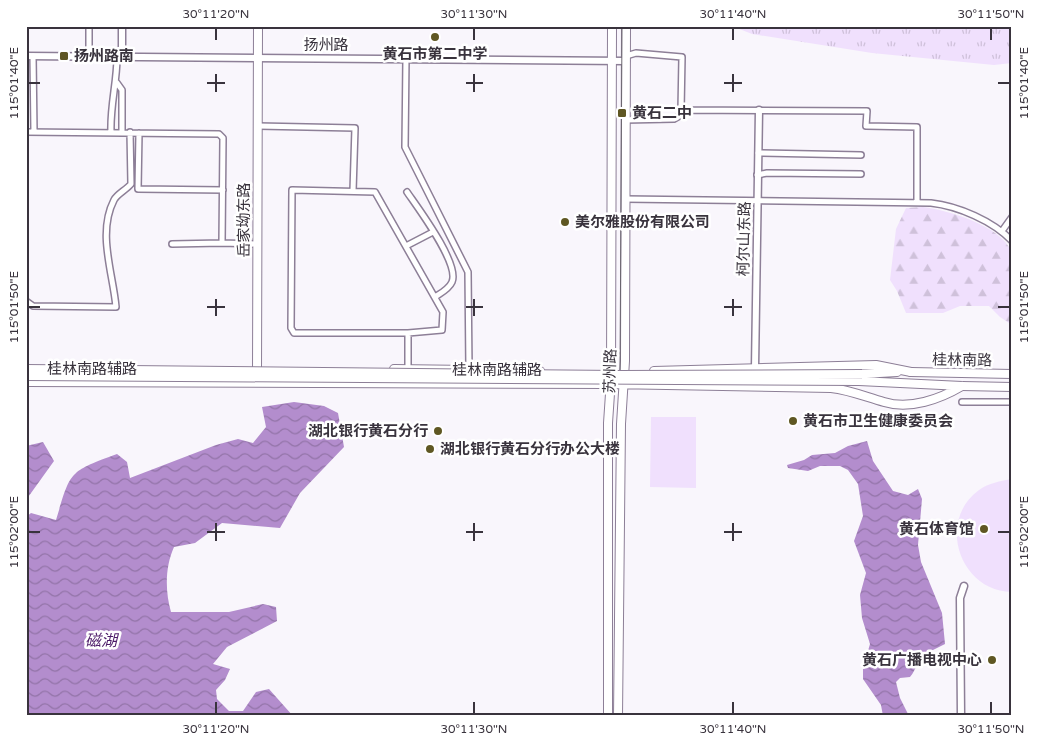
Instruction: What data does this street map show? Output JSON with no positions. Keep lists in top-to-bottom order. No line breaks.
{"streets":{"main road":["岳家坳东路","桂林南路","桂林南路辅路","苏州路"],"street":["扬州路","柯尔山东路"]},"crossings":[["扬州路","岳家坳东路"],["扬州路","苏州路"],["岳家坳东路","桂林南路辅路"],["柯尔山东路","桂林南路辅路"],["桂林南路","桂林南路辅路"],["桂林南路辅路","苏州路"]],"water":["磁湖"],"places":{"other":["黄石市第二中学","美尔雅股份有限公司","黄石市卫生健康委员会","湖北银行黄石分行","湖北银行黄石分行办公大楼","黄石体育馆","黄石广播电视中心"],"transit":["扬州路南","黄石二中"]},"coordinates":["30°11'20\"N","30°11'30\"N","30°11'40\"N","30°11'50\"N","115°01'40\"E","115°01'50\"E","115°02'00\"E"]}
